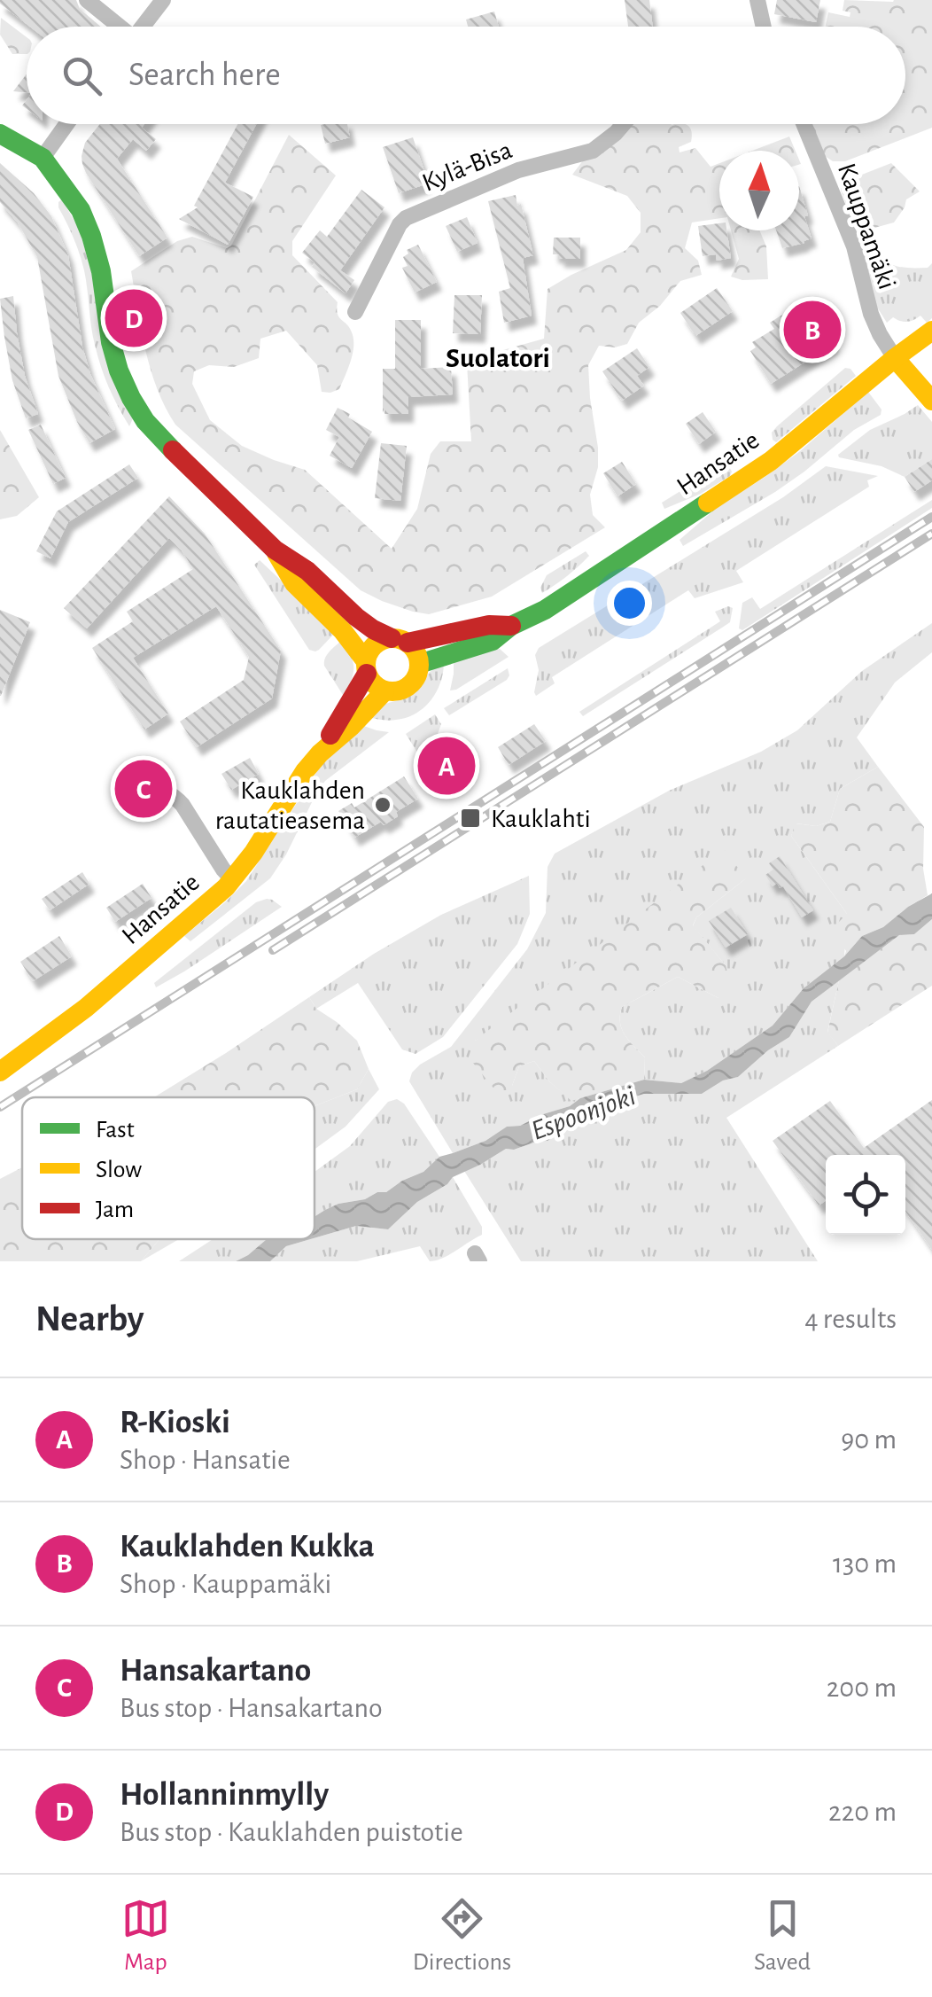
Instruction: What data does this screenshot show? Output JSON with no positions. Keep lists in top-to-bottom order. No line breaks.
{"streets":{"main road":["Hansatie"],"street":["Kylä-Bisa","Kauppamäki"]},"crossings":[["Kauppamäki","Hansatie"]],"districts":["Suolatori"],"water":["Espoonjoki"],"places":{"other":["Kauklahden rautatieasema"],"transit":["Kauklahti"]},"legend":["Fast","Slow","Jam"],"north":"top","page":{"search":"Search here","pins":["D","B","A","C"],"heading":["Nearby","4 results"],"list":[{"mark":"A","name":"R-Kioski","note":"Shop · Hansatie","value":"90 m"},{"mark":"B","name":"Kauklahden Kukka","note":"Shop · Kauppamäki","value":"130 m"},{"mark":"C","name":"Hansakartano","note":"Bus stop · Hansakartano","value":"200 m"},{"mark":"D","name":"Hollanninmylly","note":"Bus stop · Kauklahden puistotie","value":"220 m"}],"nav":["Map","Directions","Saved"]}}
